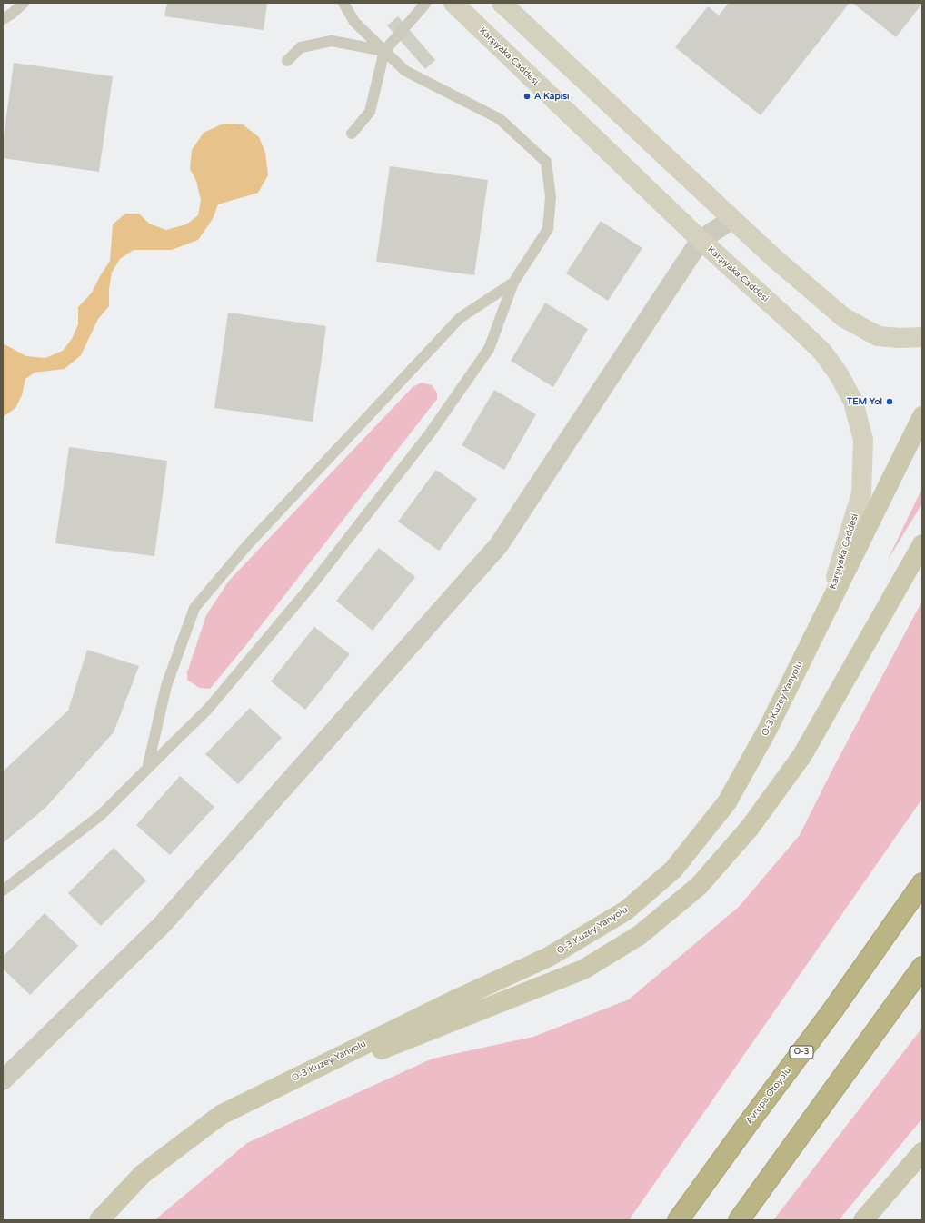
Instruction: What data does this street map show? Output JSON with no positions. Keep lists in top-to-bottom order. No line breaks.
{"streets":{"highway":["O-3","Avrupa Otoyolu"],"main road":["Karşıyaka Caddesi","O-3 Kuzey Yanyolu"]},"crossings":[["Karşıyaka Caddesi","O-3 Kuzey Yanyolu"]],"places":["A Kapısı","TEM Yol"]}
